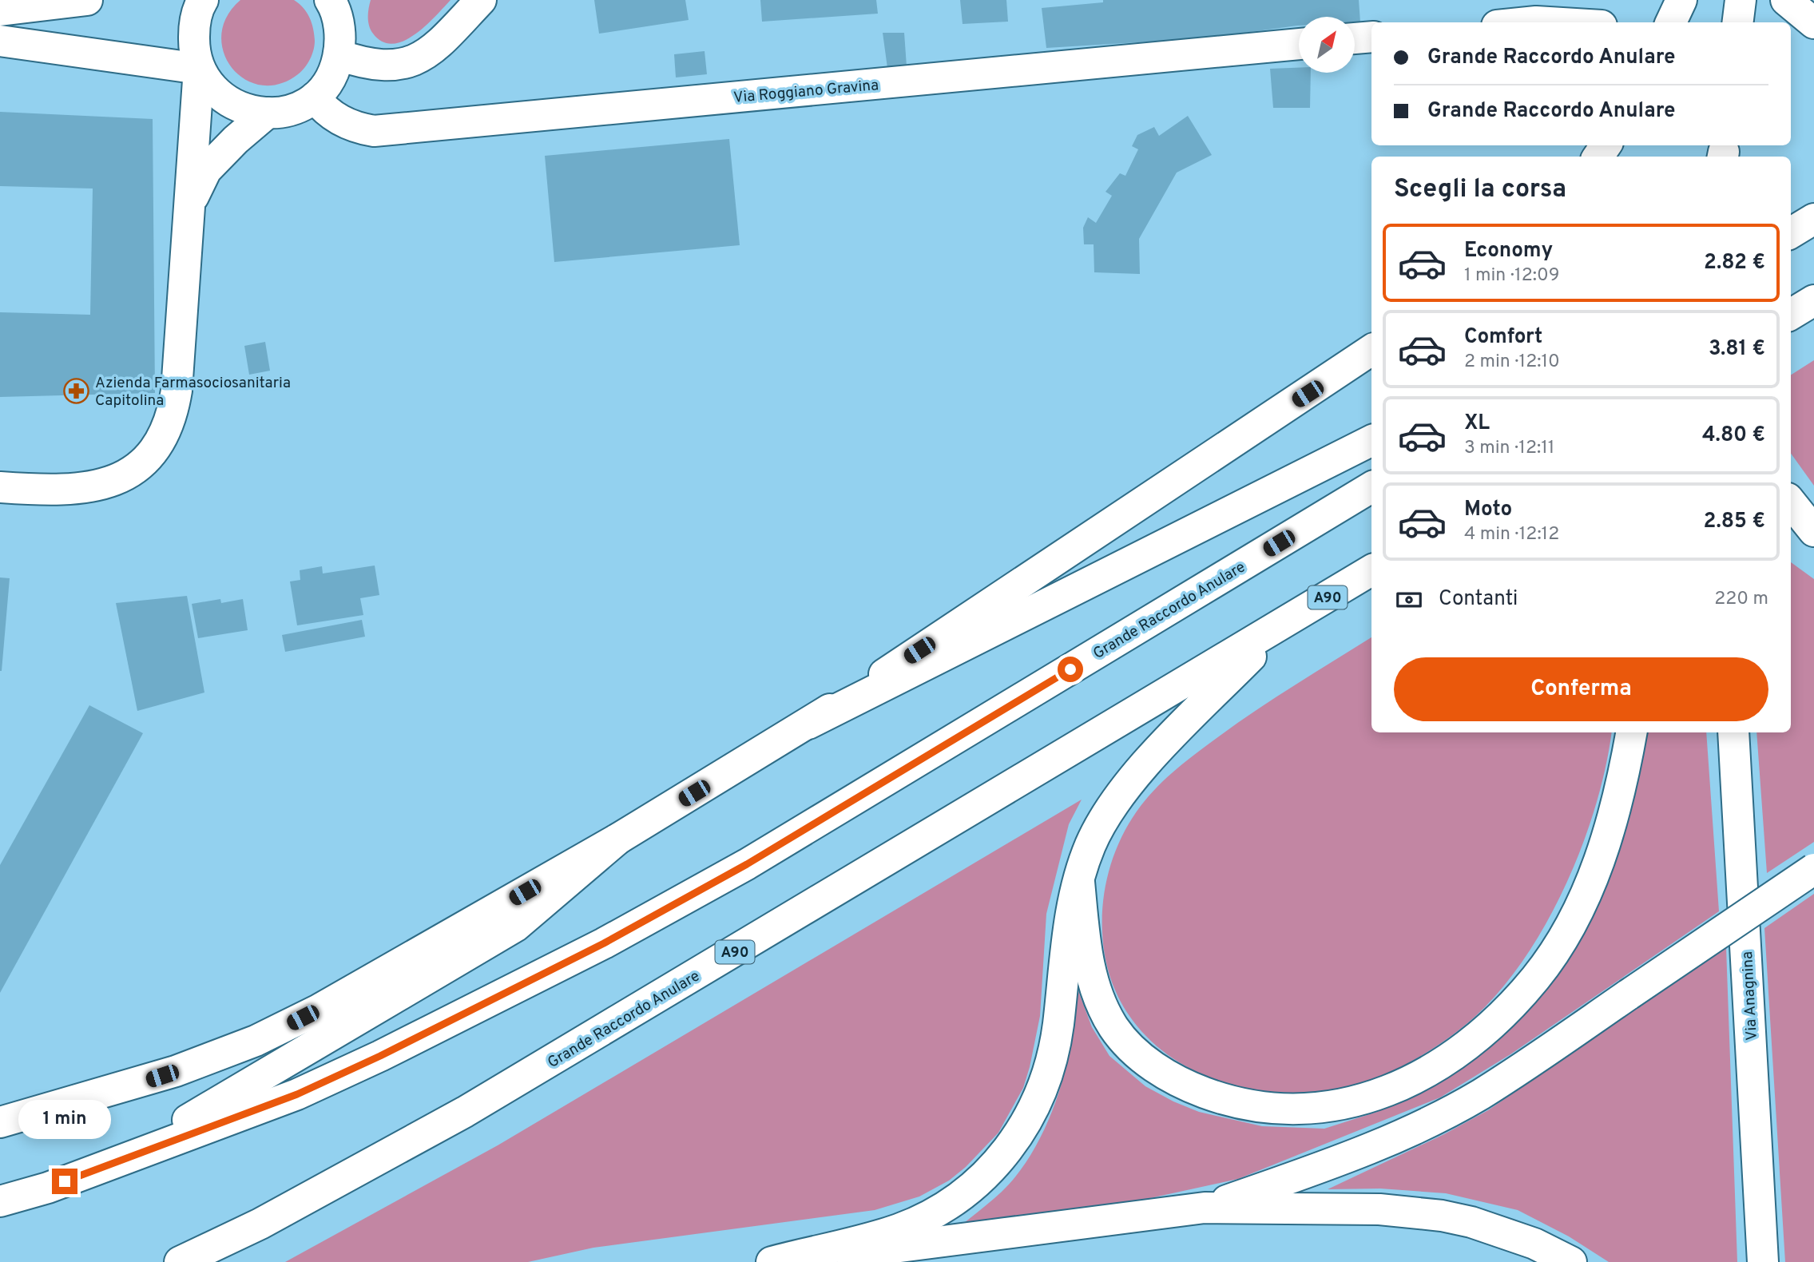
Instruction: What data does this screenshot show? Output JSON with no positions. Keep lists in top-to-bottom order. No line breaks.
{"streets":{"main road":["Via Roggiano Gravina","A90","Grande Raccordo Anulare","Via Anagnina"]},"places":{"pharmacy":["Azienda Farmasociosanitaria Capitolina"]},"north":"top right","page":{"banner":["Grande Raccordo Anulare","Grande Raccordo Anulare"],"heading":"Scegli la corsa","list":[{"name":"Economy","note":"1 min · 12:09","value":"2.82 €"},{"name":"Comfort","note":"2 min · 12:10","value":"3.81 €"},{"name":"XL","note":"3 min · 12:11","value":"4.80 €"},{"name":"Moto","note":"4 min · 12:12","value":"2.85 €"}],"pay":["Contanti","220 m"],"buttons":"Conferma","bubble":"1 min"}}
